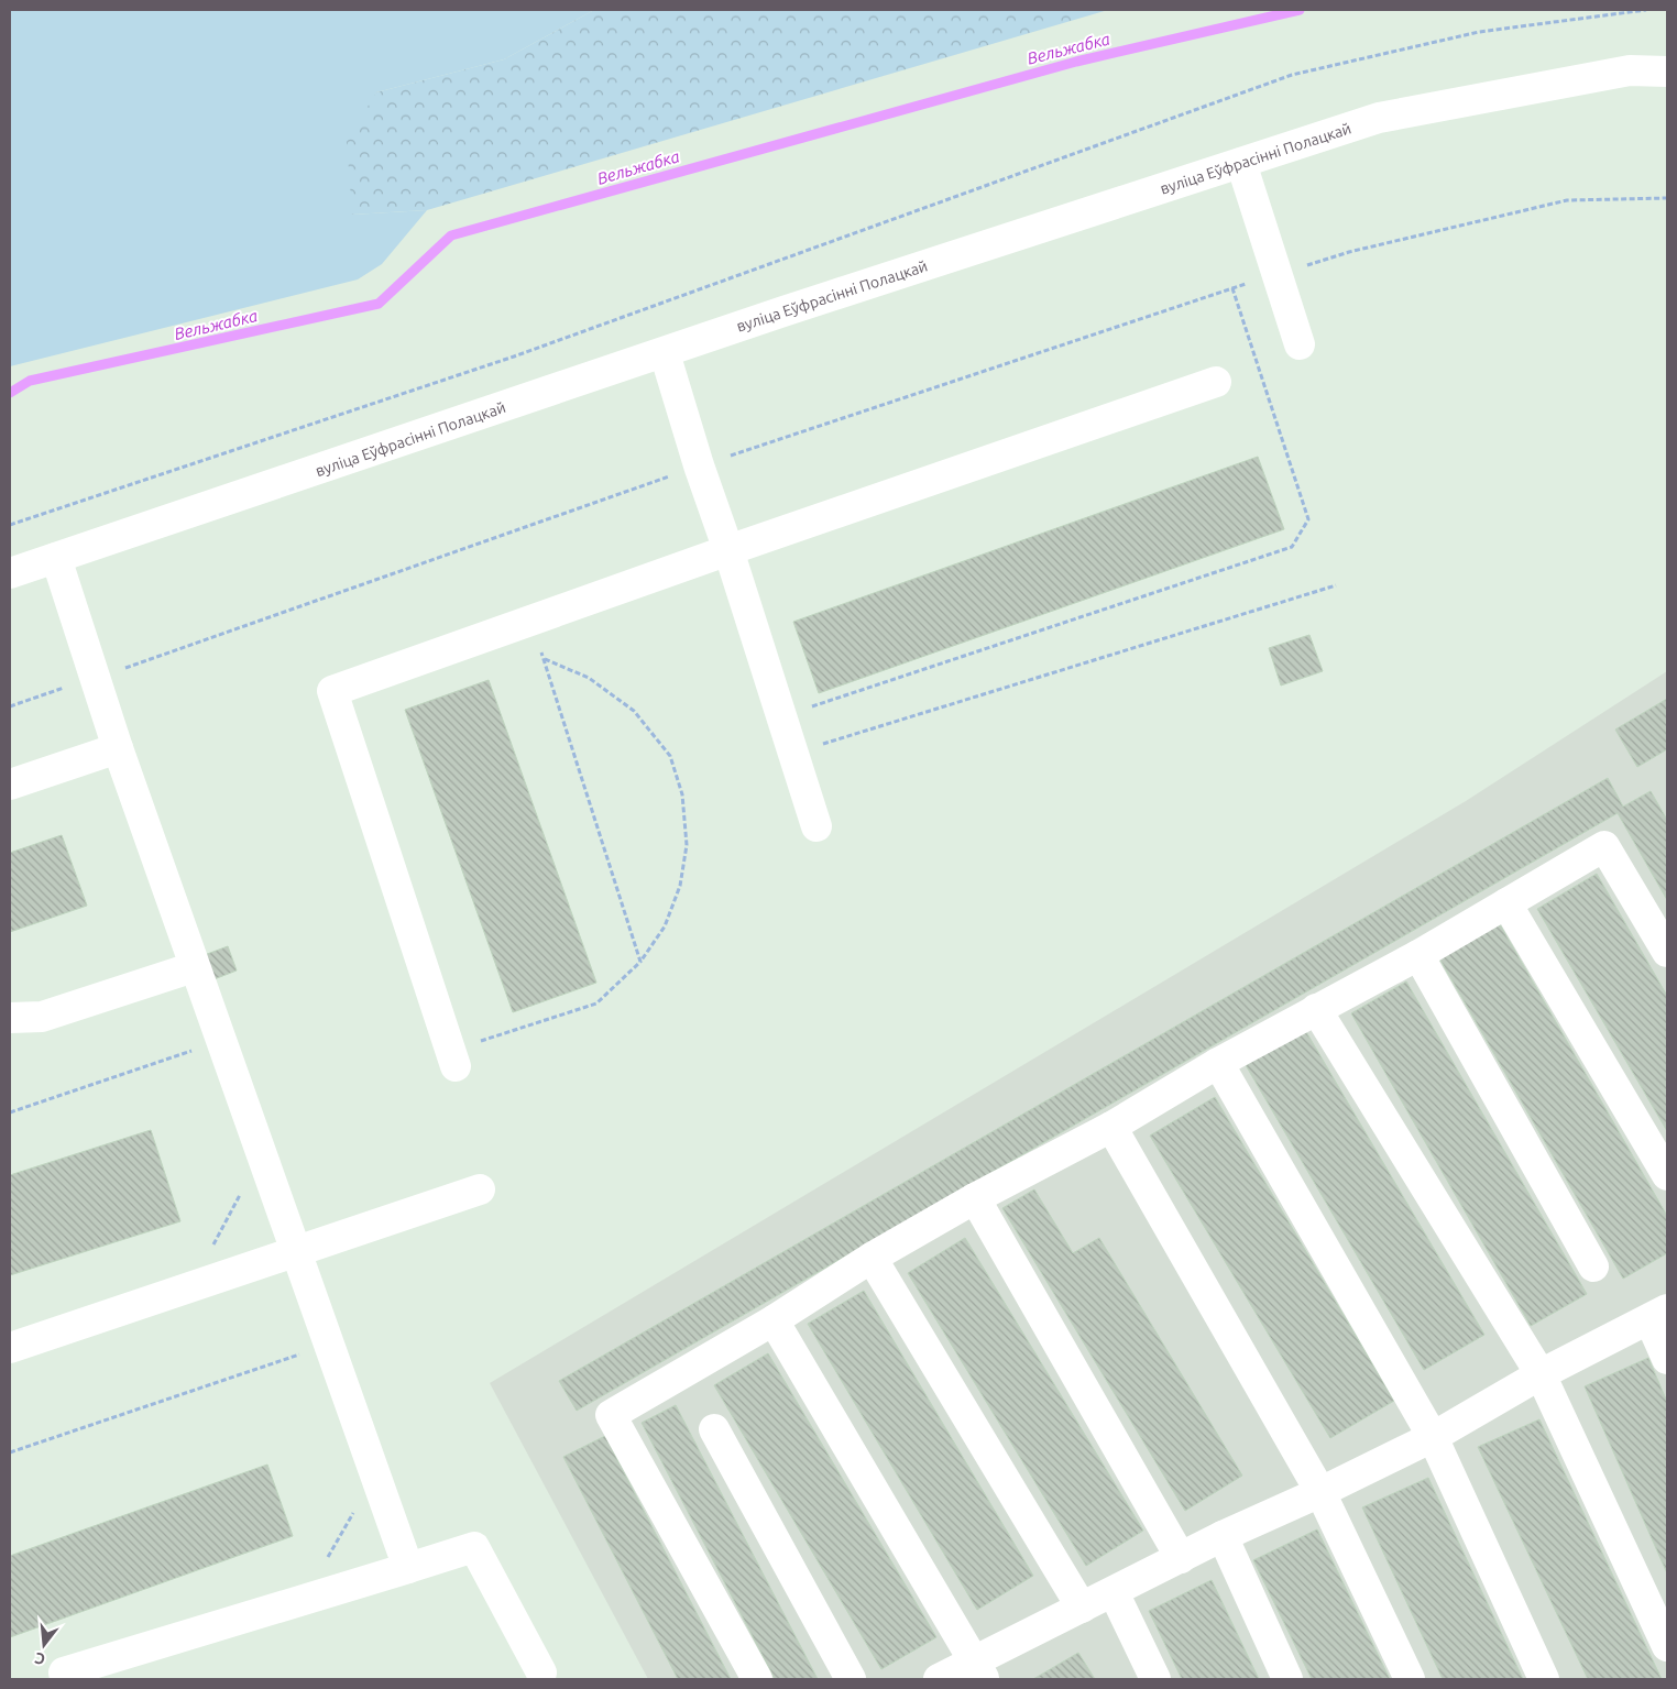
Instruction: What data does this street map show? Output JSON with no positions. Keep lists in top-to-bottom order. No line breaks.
{"streets":{"street":["вуліца Еўфрасінні Полацкай"]},"water":["Вельжабка"],"north":"bottom"}
